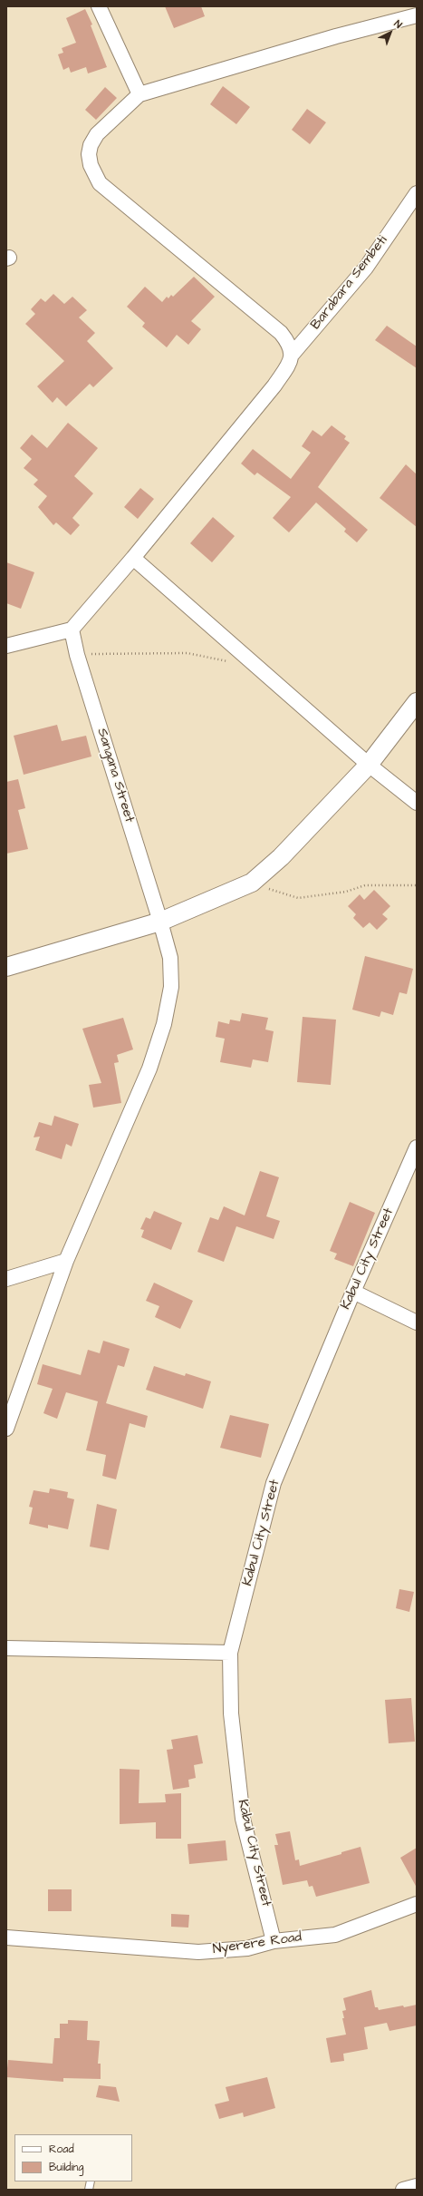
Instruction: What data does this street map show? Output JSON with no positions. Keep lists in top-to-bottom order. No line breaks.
{"streets":{"street":["Barabara Sembeti","Sangana Street","Kabul City Street","Nyerere Road"]},"crossings":[["Barabara Sembeti","Sangana Street"],["Kabul City Street","Nyerere Road"]],"legend":["Road","Building"],"north":"top right"}
